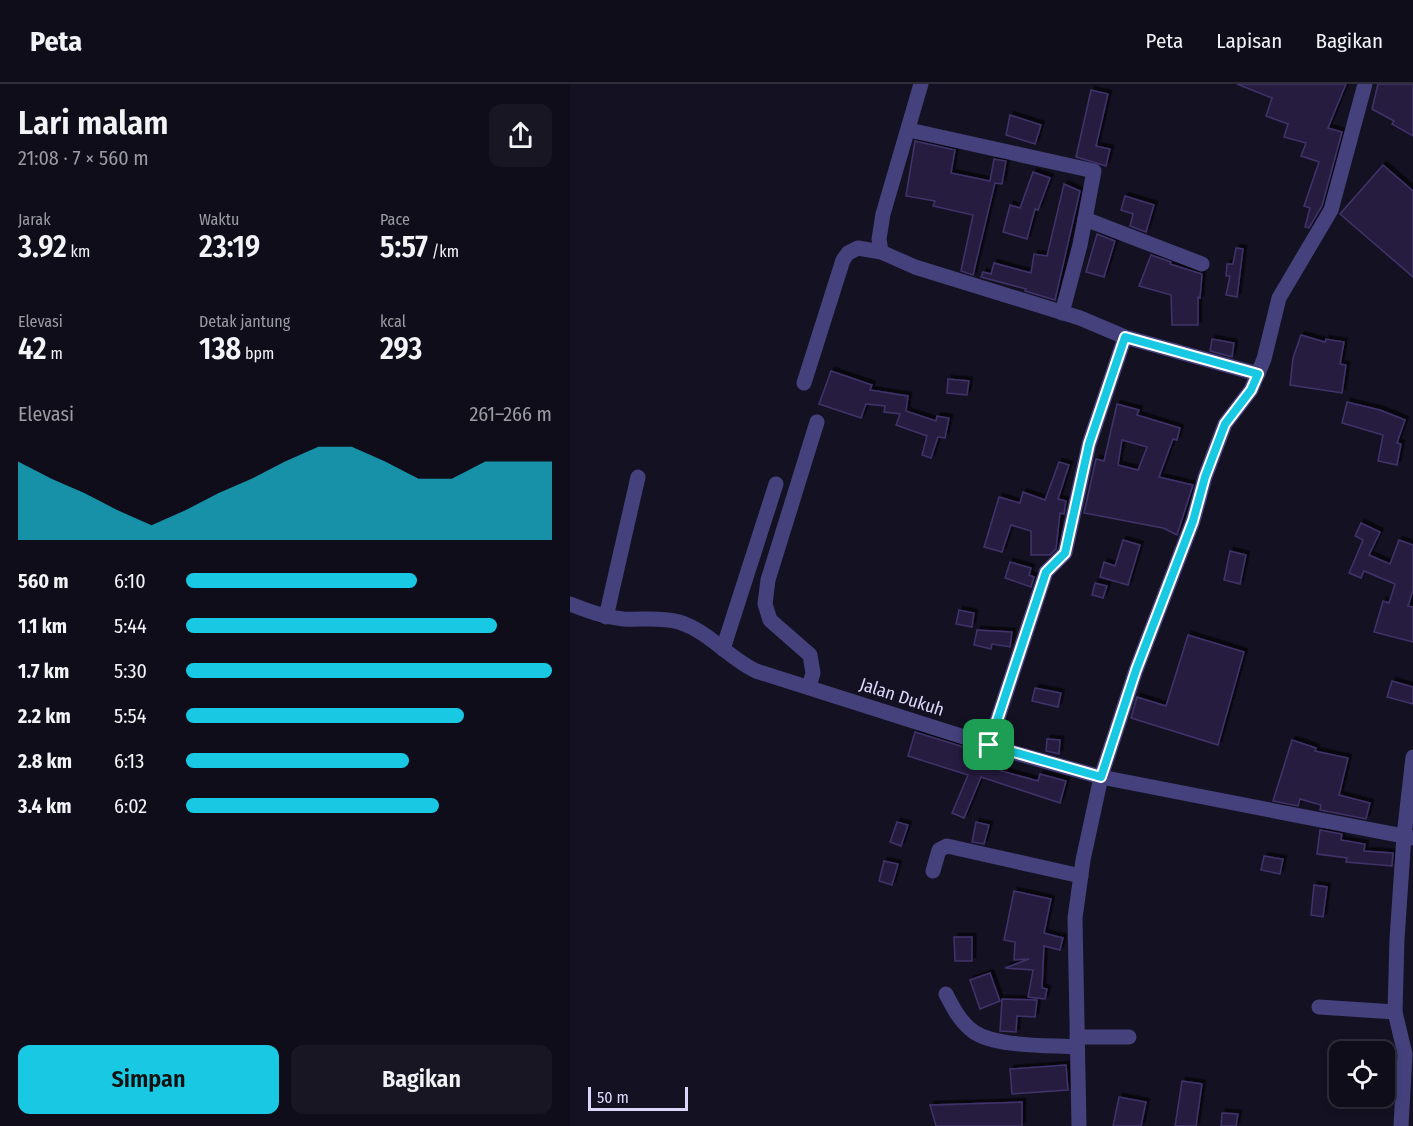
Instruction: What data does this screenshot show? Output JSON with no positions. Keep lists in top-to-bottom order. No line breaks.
{"streets":{"street":["Jalan Dukuh"]},"scale_bar":"50 m","page":{"header":"Peta","nav":["Peta","Lapisan","Bagikan"],"heading":["Lari malam","21:08 · 7 × 560 m"],"stats":[["Jarak","3.92 km"],["Waktu","23:19"],["Pace","5:57 /km"],["Elevasi","42 m"],["Detak jantung","138 bpm"],["kcal","293"]],"chart":["Elevasi","261–266 m"],"list":[{"name":"560 m","note":"6:10"},{"name":"1.1 km","note":"5:44"},{"name":"1.7 km","note":"5:30"},{"name":"2.2 km","note":"5:54"},{"name":"2.8 km","note":"6:13"},{"name":"3.4 km","note":"6:02"}],"buttons":["Simpan","Bagikan"],"scale":"50 m"}}
